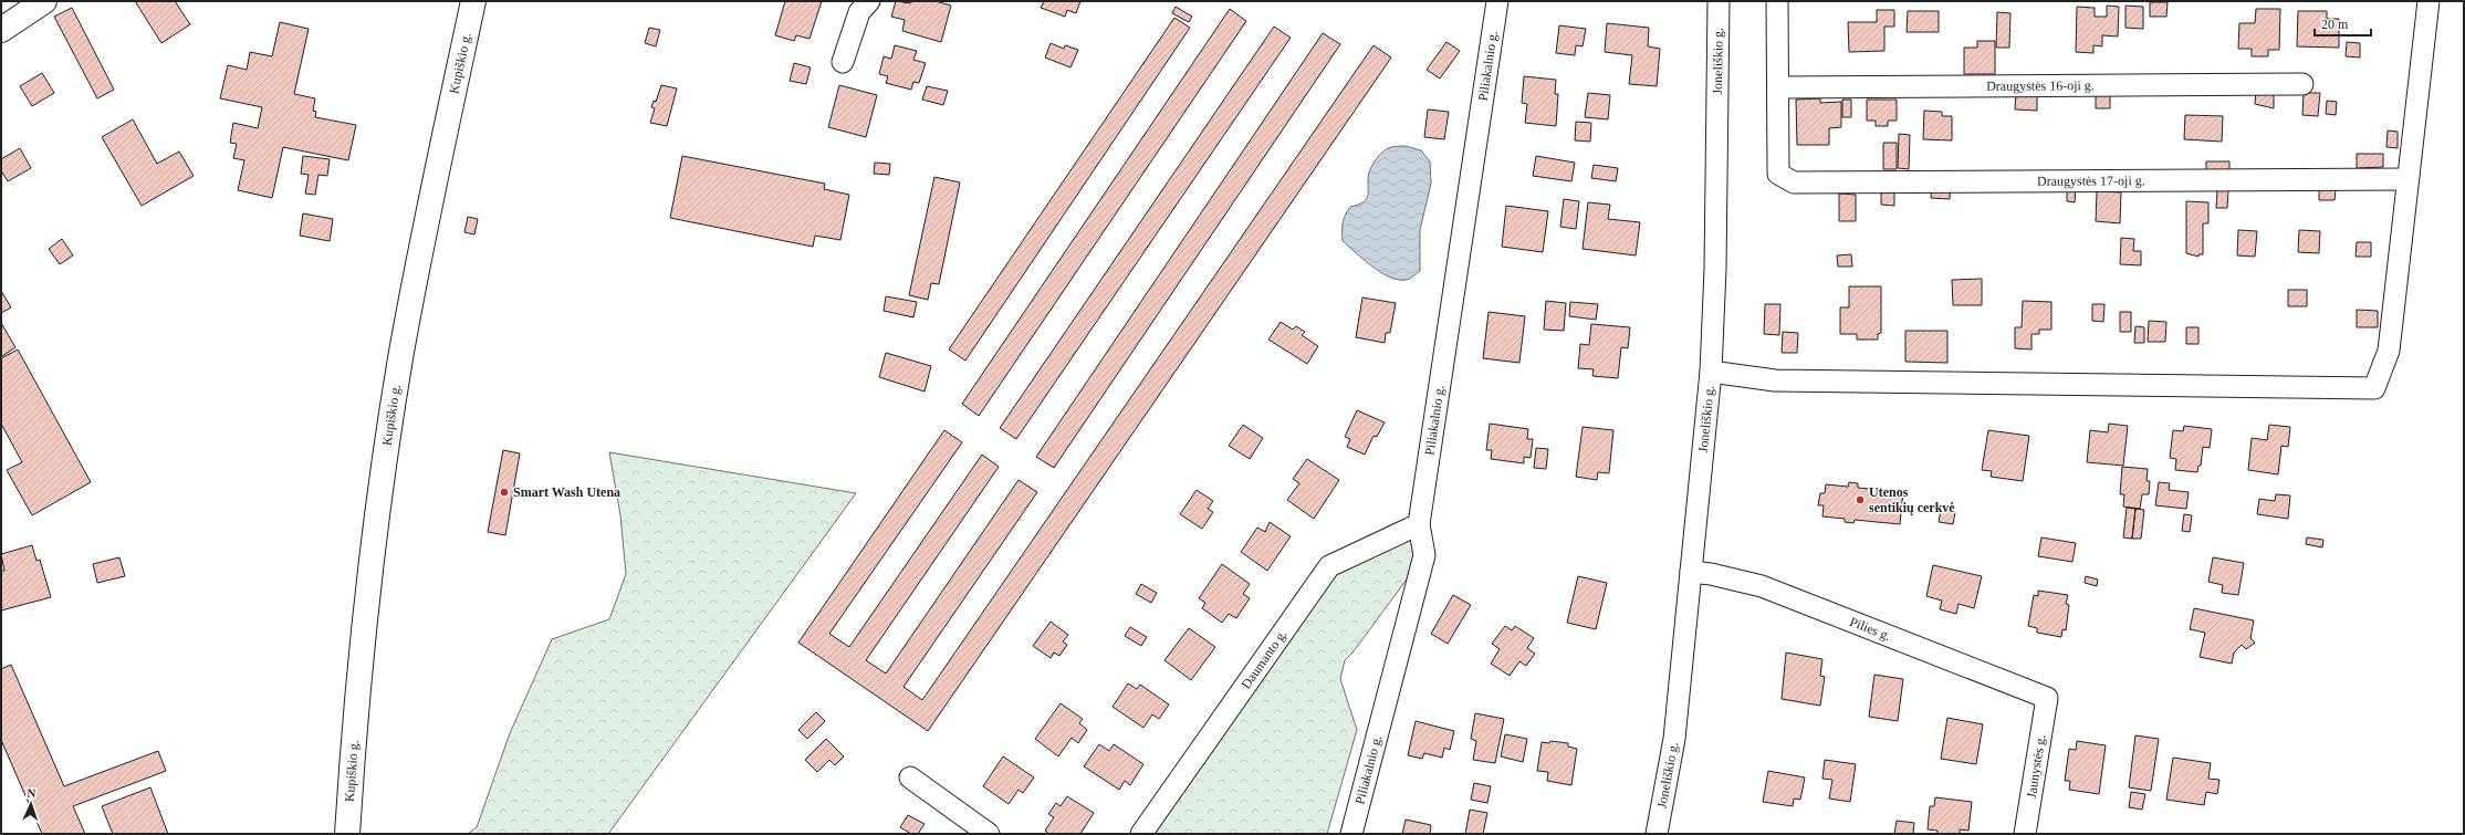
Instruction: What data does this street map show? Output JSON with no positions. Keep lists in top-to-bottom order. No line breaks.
{"streets":{"main road":["Kupiškio g."],"street":["Joneliškio g.","Piliakalnio g.","Draugystės 16-oji g.","Draugystės 17-oji g.","Pilies g.","Daumanto g.","Jaunystės g."]},"crossings":[["Joneliškio g.","Pilies g."],["Piliakalnio g.","Daumanto g."],["Draugystės 16-oji g.","Draugystės 17-oji g."],["Pilies g.","Jaunystės g."]],"places":["Smart Wash Utena","Utenos sentikių cerkvė"],"scale_bar":"20 m","north":"top"}
